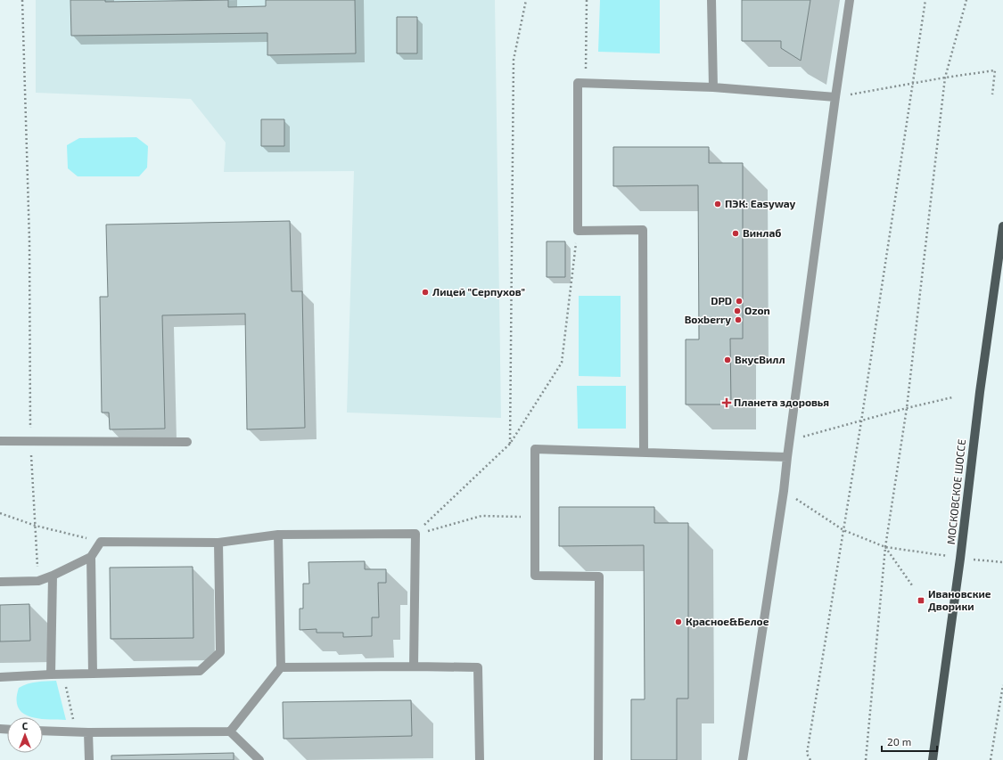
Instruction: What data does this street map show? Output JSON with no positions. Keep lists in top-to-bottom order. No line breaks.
{"streets":{"main road":["МОСКОВСКОЕ ШОССЕ"]},"places":{"other":["ПЭК: Easyway","Винлаб","Лицей \"Серпухов\"","DPD","Ozon","Boxberry","ВкусВилл","Красное&Белое"],"health":["Планета здоровья"],"transit":["Ивановские Дворики"]},"scale_bar":"20 m","north":"top"}
